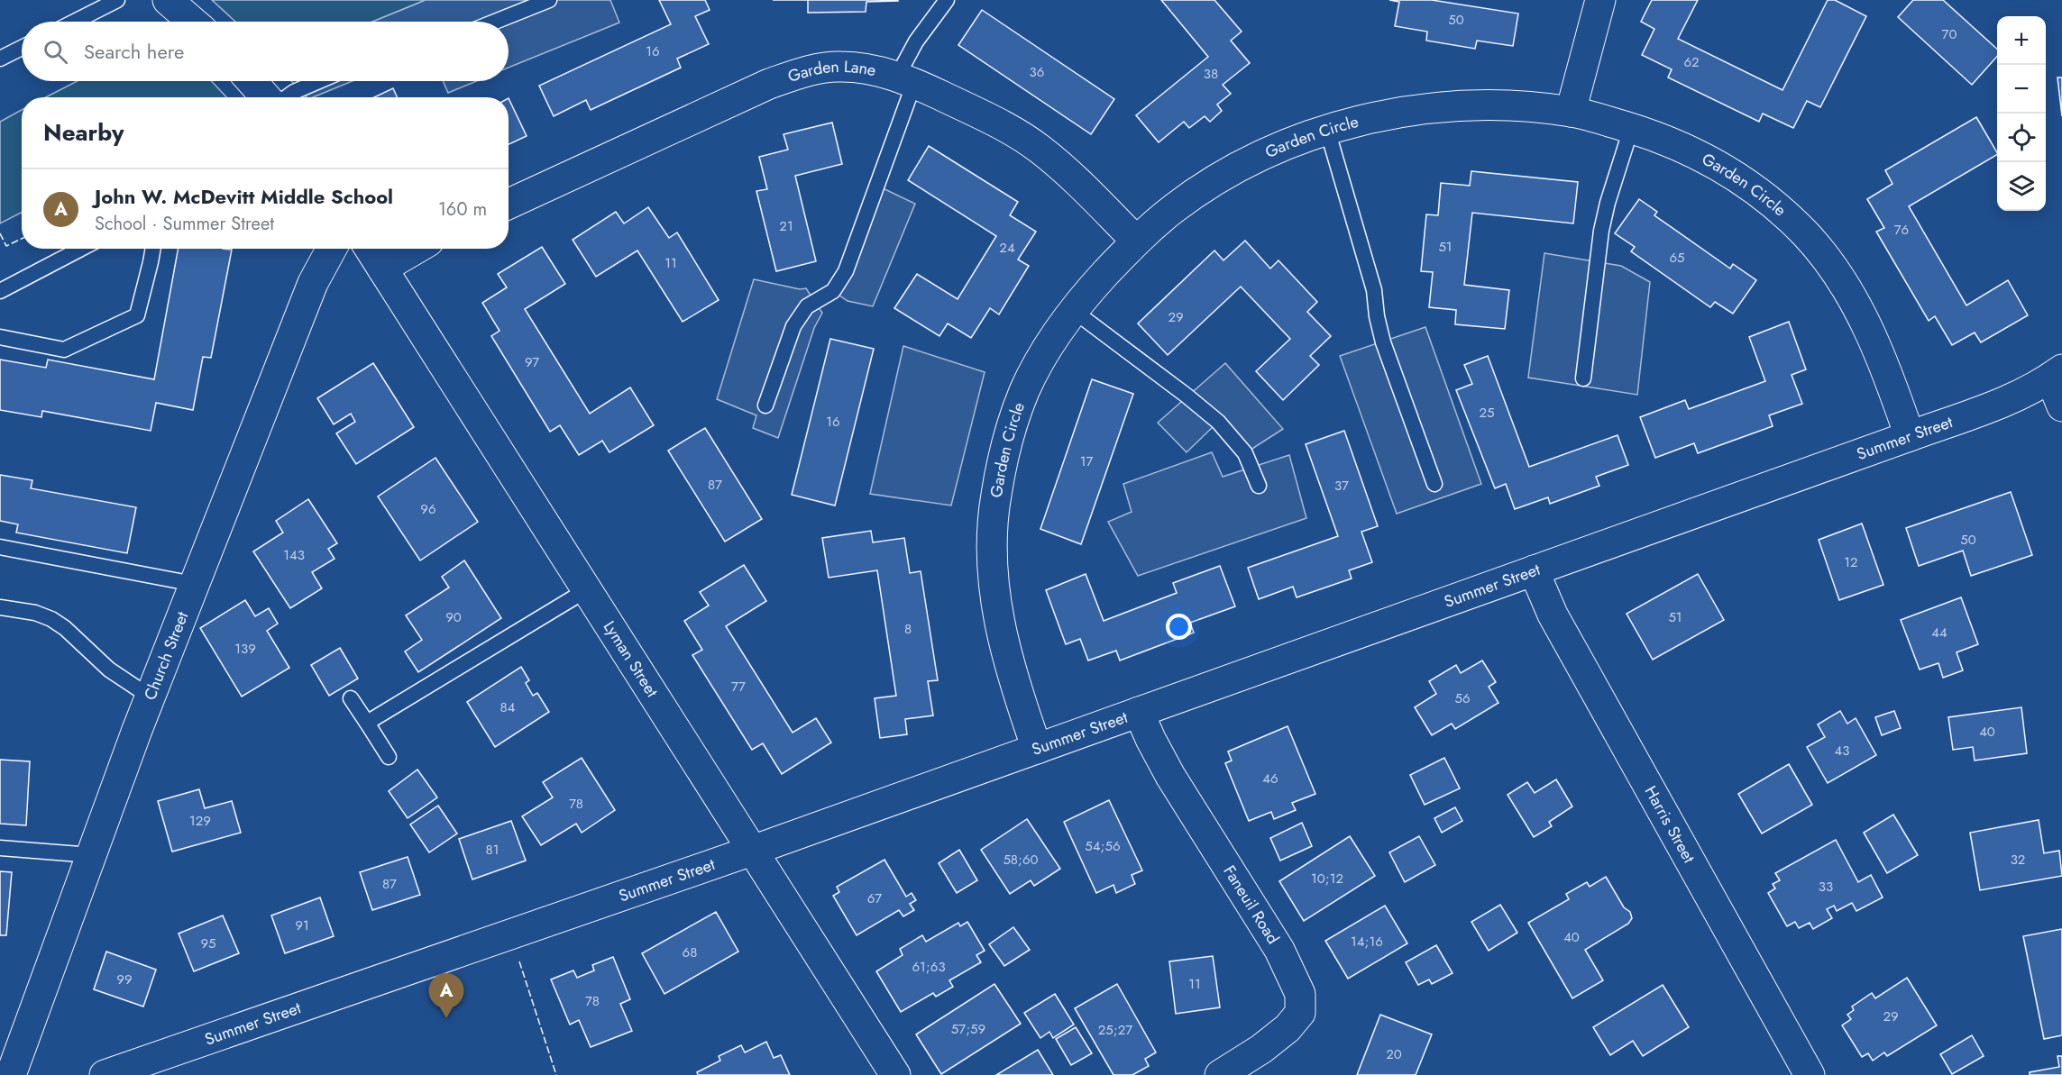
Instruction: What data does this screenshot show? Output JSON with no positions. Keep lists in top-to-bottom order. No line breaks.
{"streets":{"street":["Garden Lane","Garden Circle","Summer Street","Church Street","Lyman Street","Harris Street","Faneuil Road"]},"crossings":[["Garden Lane","Garden Circle"],["Garden Circle","Summer Street"],["Summer Street","Lyman Street"],["Summer Street","Harris Street"],["Summer Street","Faneuil Road"]],"house_numbers":["50","70","16","62","36","38","21","76","51","24","65","11","29","97","25","16","17","87","37","96","50","143","12","90","51","8","44","139","77","56","84","40","43","46","78","129","54;56","81","58;60","32","10;12","87","33","67","91","40","14;16","95","68","61;63","99","11","78","29","57;59","25;27","20"],"page":{"map_buttons":["+","−"],"search":"Search here","heading":"Nearby","list":[{"mark":"A","name":"John W. McDevitt Middle School","note":"School · Summer Street","value":"160 m"}],"pins":"A"}}
